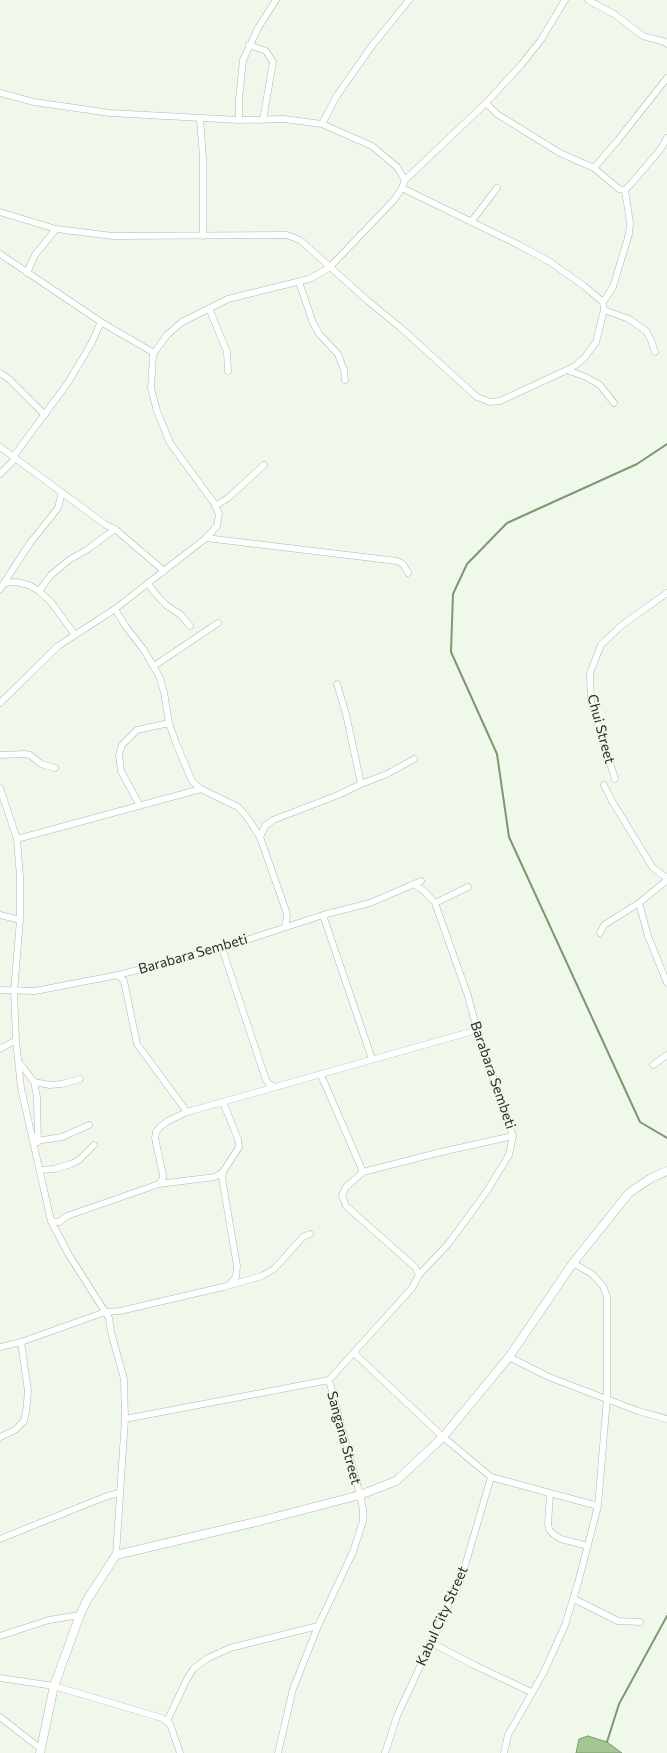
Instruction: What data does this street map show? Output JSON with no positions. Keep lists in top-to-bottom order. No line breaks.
{"streets":{"street":["Chui Street","Barabara Sembeti","Sangana Street","Kabul City Street"]},"crossings":[["Barabara Sembeti","Sangana Street"]]}
